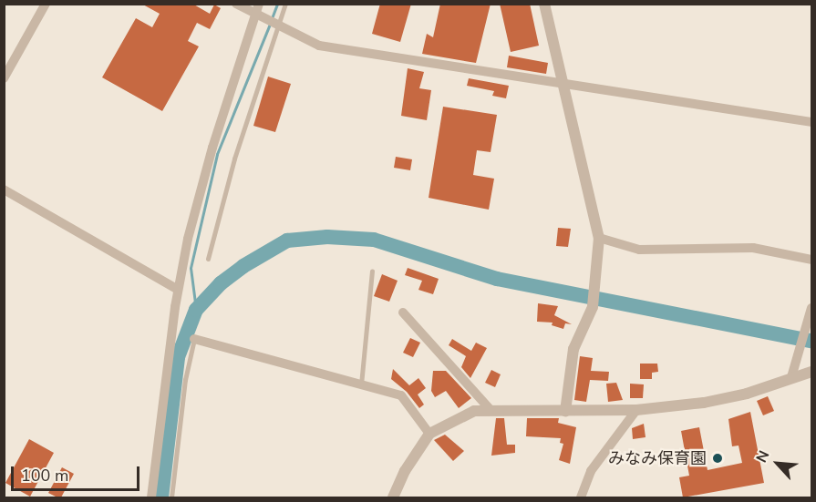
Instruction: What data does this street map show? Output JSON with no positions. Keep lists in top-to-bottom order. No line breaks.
{"places":["みなみ保育園"],"scale_bar":"100 m","north":"top left"}
